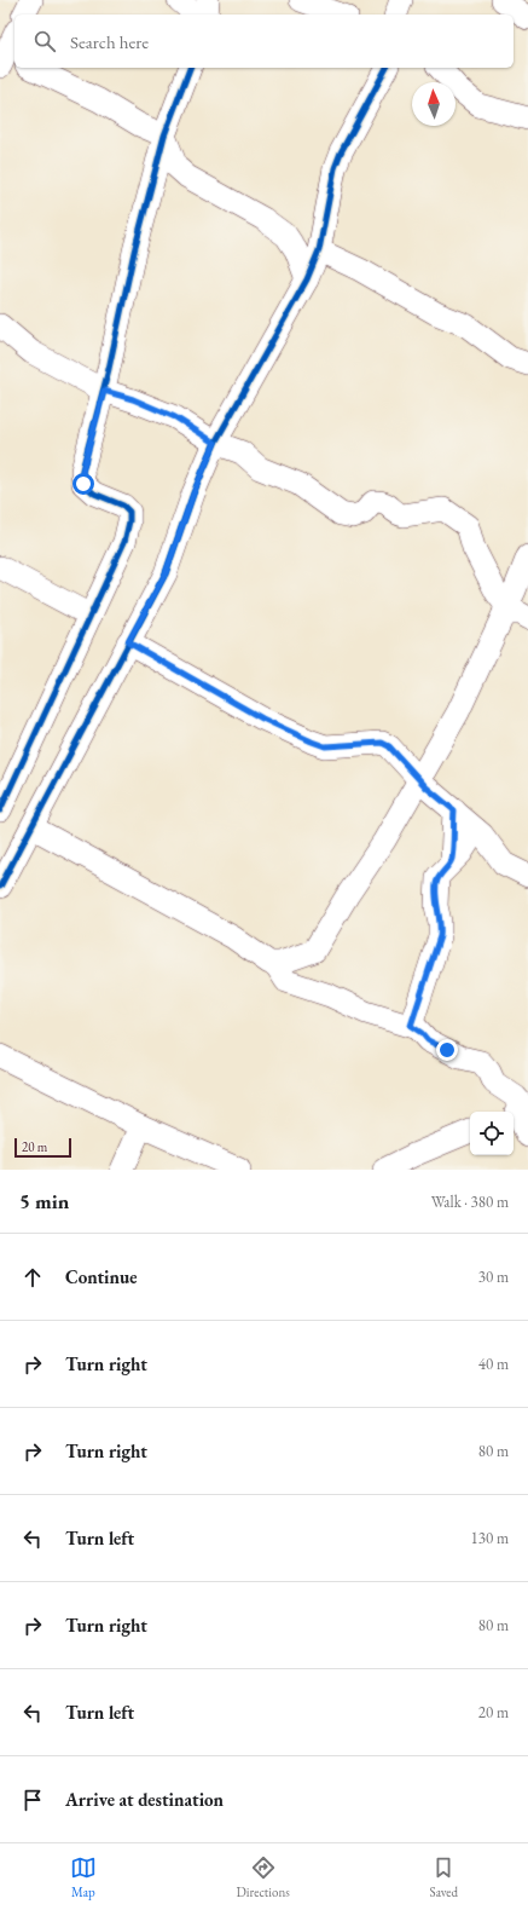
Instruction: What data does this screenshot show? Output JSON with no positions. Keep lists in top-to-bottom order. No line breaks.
{"scale_bar":"20 m","north":"top","page":{"search":"Search here","scale":"20 m","heading":["5 min","Walk · 380 m"],"list":[["Continue","30 m"],["Turn right","40 m"],["Turn right","80 m"],["Turn left","130 m"],["Turn right","80 m"],["Turn left","20 m"],"Arrive at destination"],"nav":["Map","Directions","Saved"]}}
